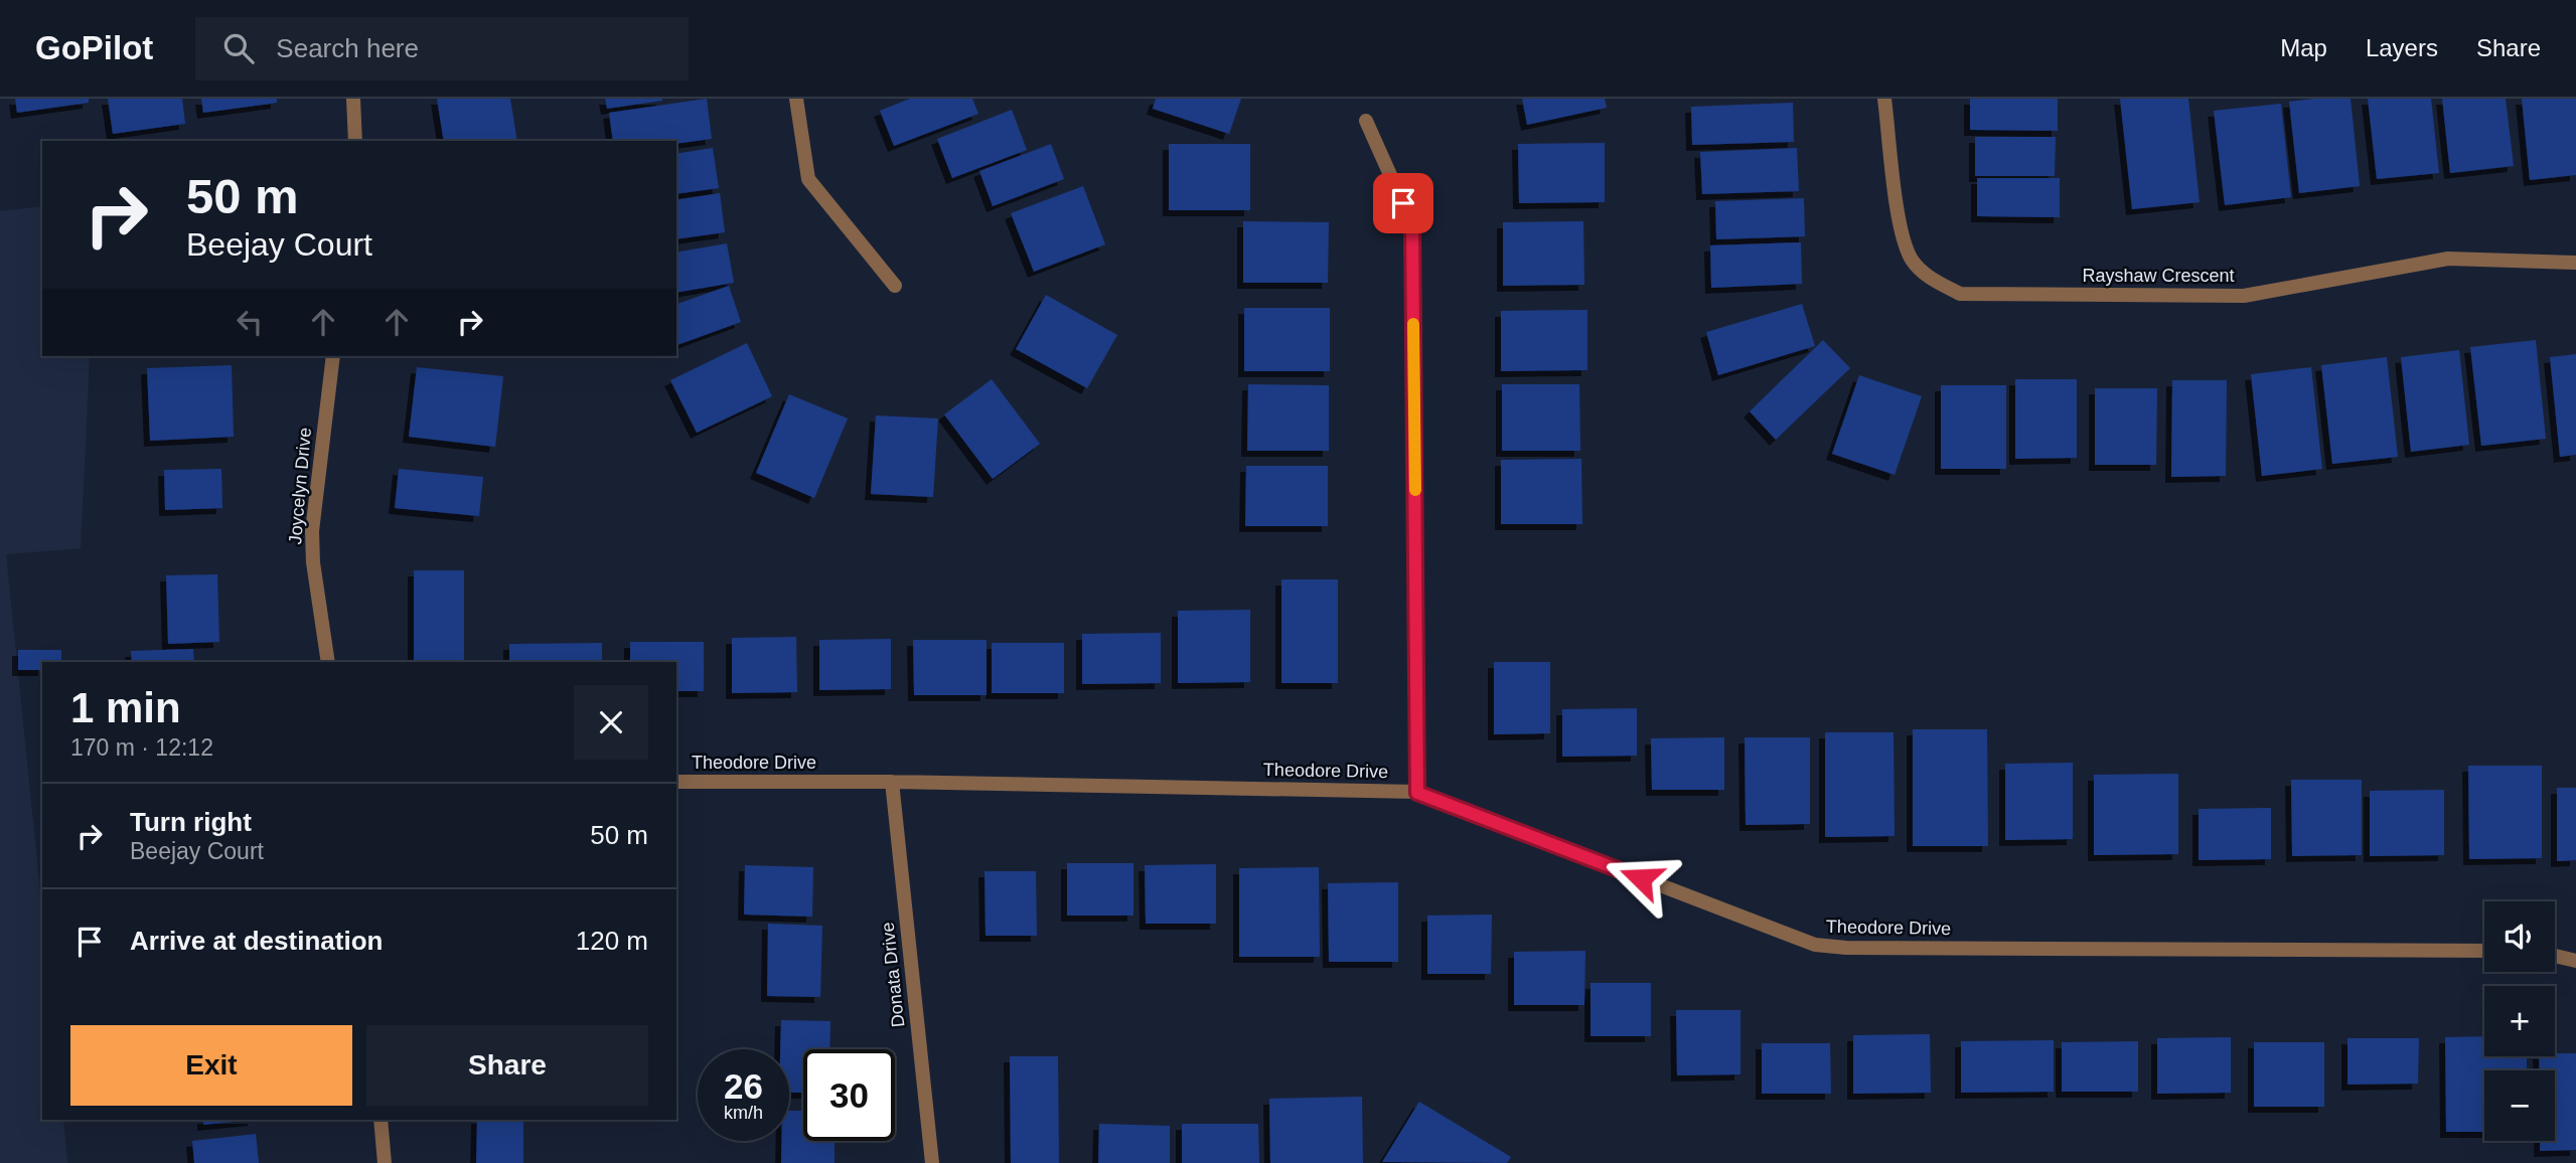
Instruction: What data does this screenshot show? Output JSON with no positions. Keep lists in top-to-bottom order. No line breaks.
{"streets":{"street":["Rayshaw Crescent","Joycelyn Drive","Theodore Drive","Donata Drive"]},"crossings":[["Theodore Drive","Donata Drive"]],"page":{"header":"GoPilot","search":"Search here","nav":["Map","Layers","Share"],"turn":["50 m","Beejay Court"],"heading":["1 min","170 m · 12:12"],"list":[{"name":"Turn right","note":"Beejay Court","value":"50 m"},{"name":"Arrive at destination","value":"120 m"}],"map_buttons":["+","−"],"buttons":["Exit","Share"],"speed":"26 km/h","limit":"30"}}
